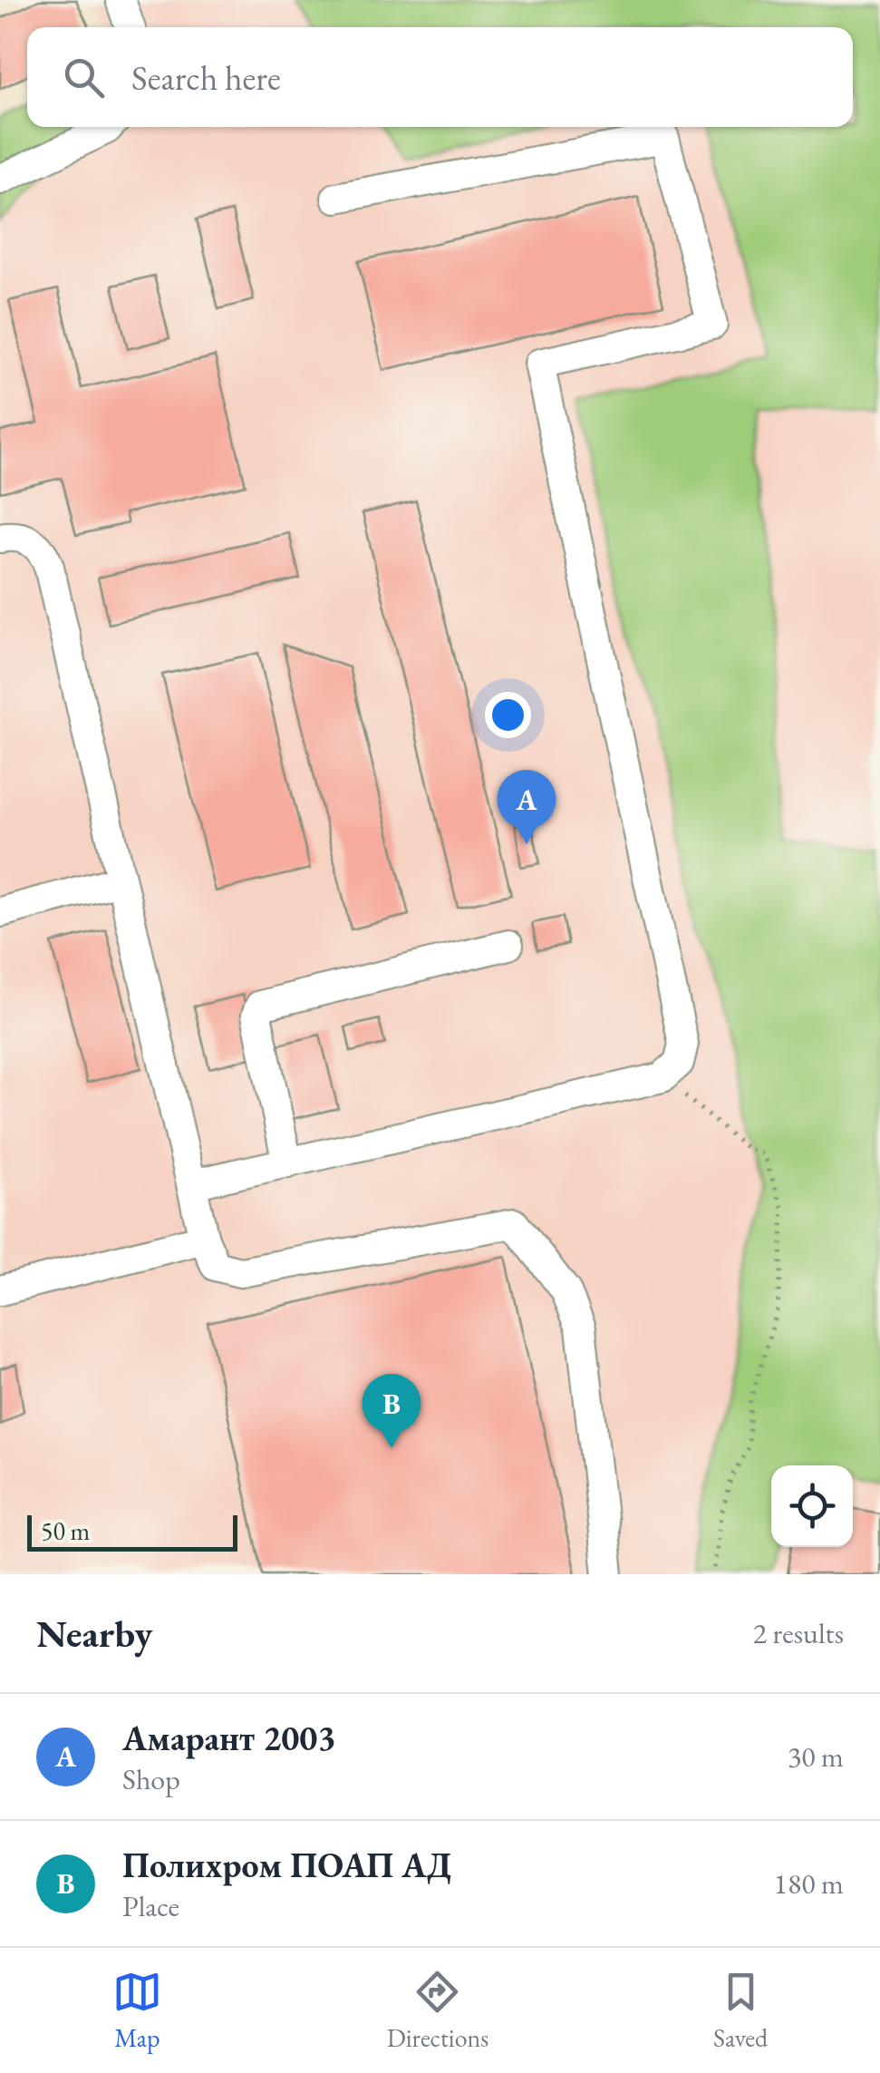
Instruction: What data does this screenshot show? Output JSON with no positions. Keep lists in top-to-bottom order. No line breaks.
{"scale_bar":"50 m","page":{"search":"Search here","pins":["A","B"],"scale":"50 m","heading":["Nearby","2 results"],"list":[{"mark":"A","name":"Амарант 2003","note":"Shop","value":"30 m"},{"mark":"B","name":"Полихром ПОАП АД","note":"Place","value":"180 m"}],"nav":["Map","Directions","Saved"]}}
